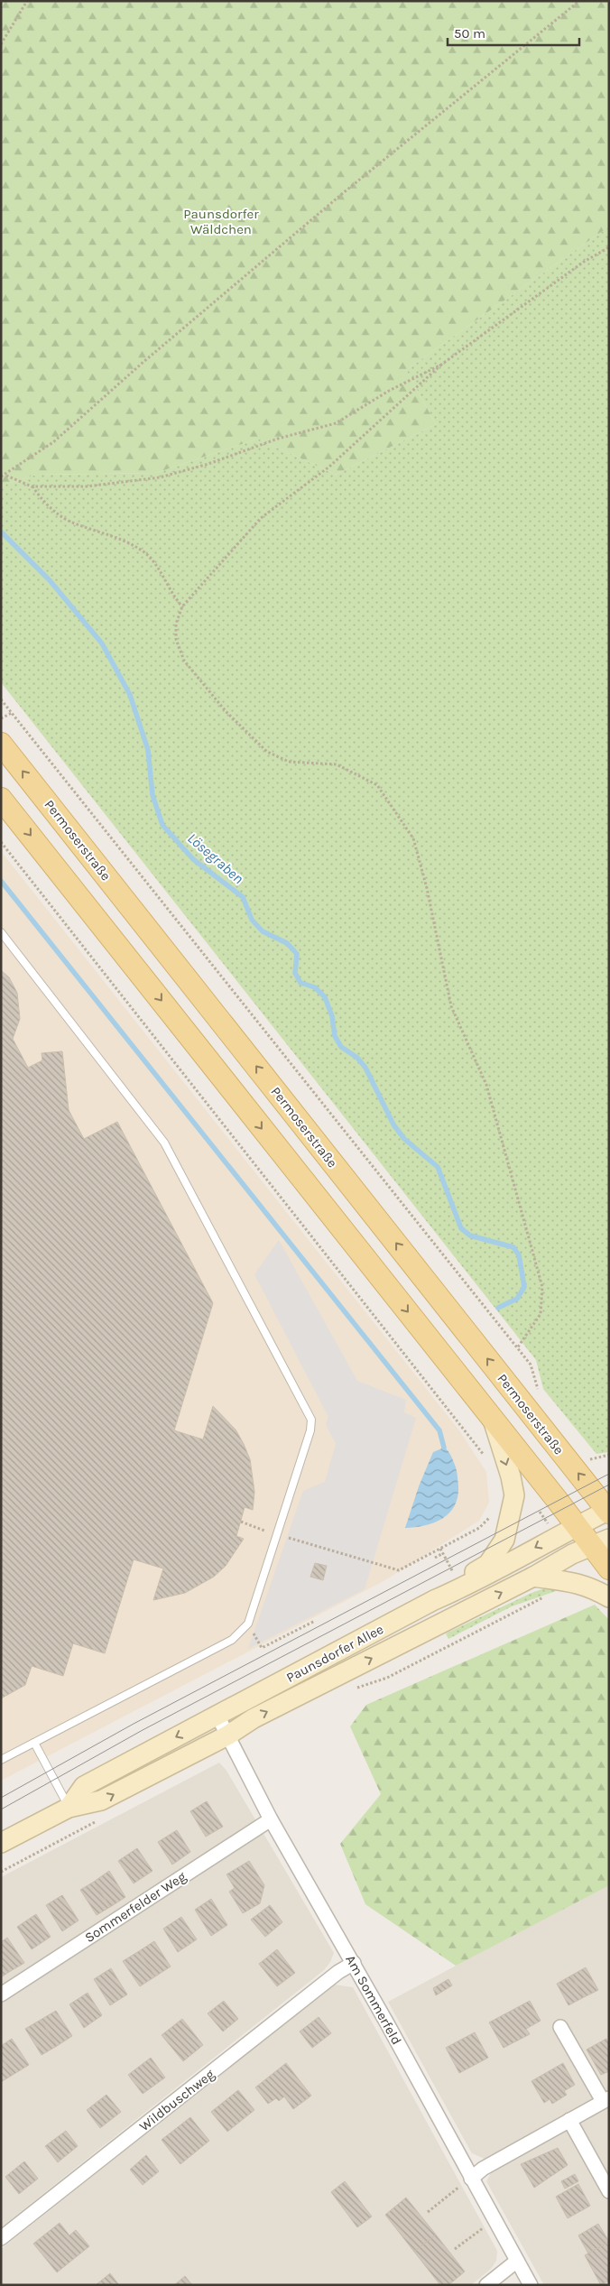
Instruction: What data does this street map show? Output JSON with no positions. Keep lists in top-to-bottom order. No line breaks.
{"streets":{"main road":["Permoserstraße","Paunsdorfer Allee"],"street":["Sommerfelder Weg","Am Sommerfeld","Wildbuschweg"]},"crossings":[["Permoserstraße","Paunsdorfer Allee"],["Paunsdorfer Allee","Am Sommerfeld"],["Sommerfelder Weg","Am Sommerfeld"],["Am Sommerfeld","Wildbuschweg"]],"water":["Lösegraben"],"parks":["Paunsdorfer Wäldchen"],"scale_bar":"50 m"}
